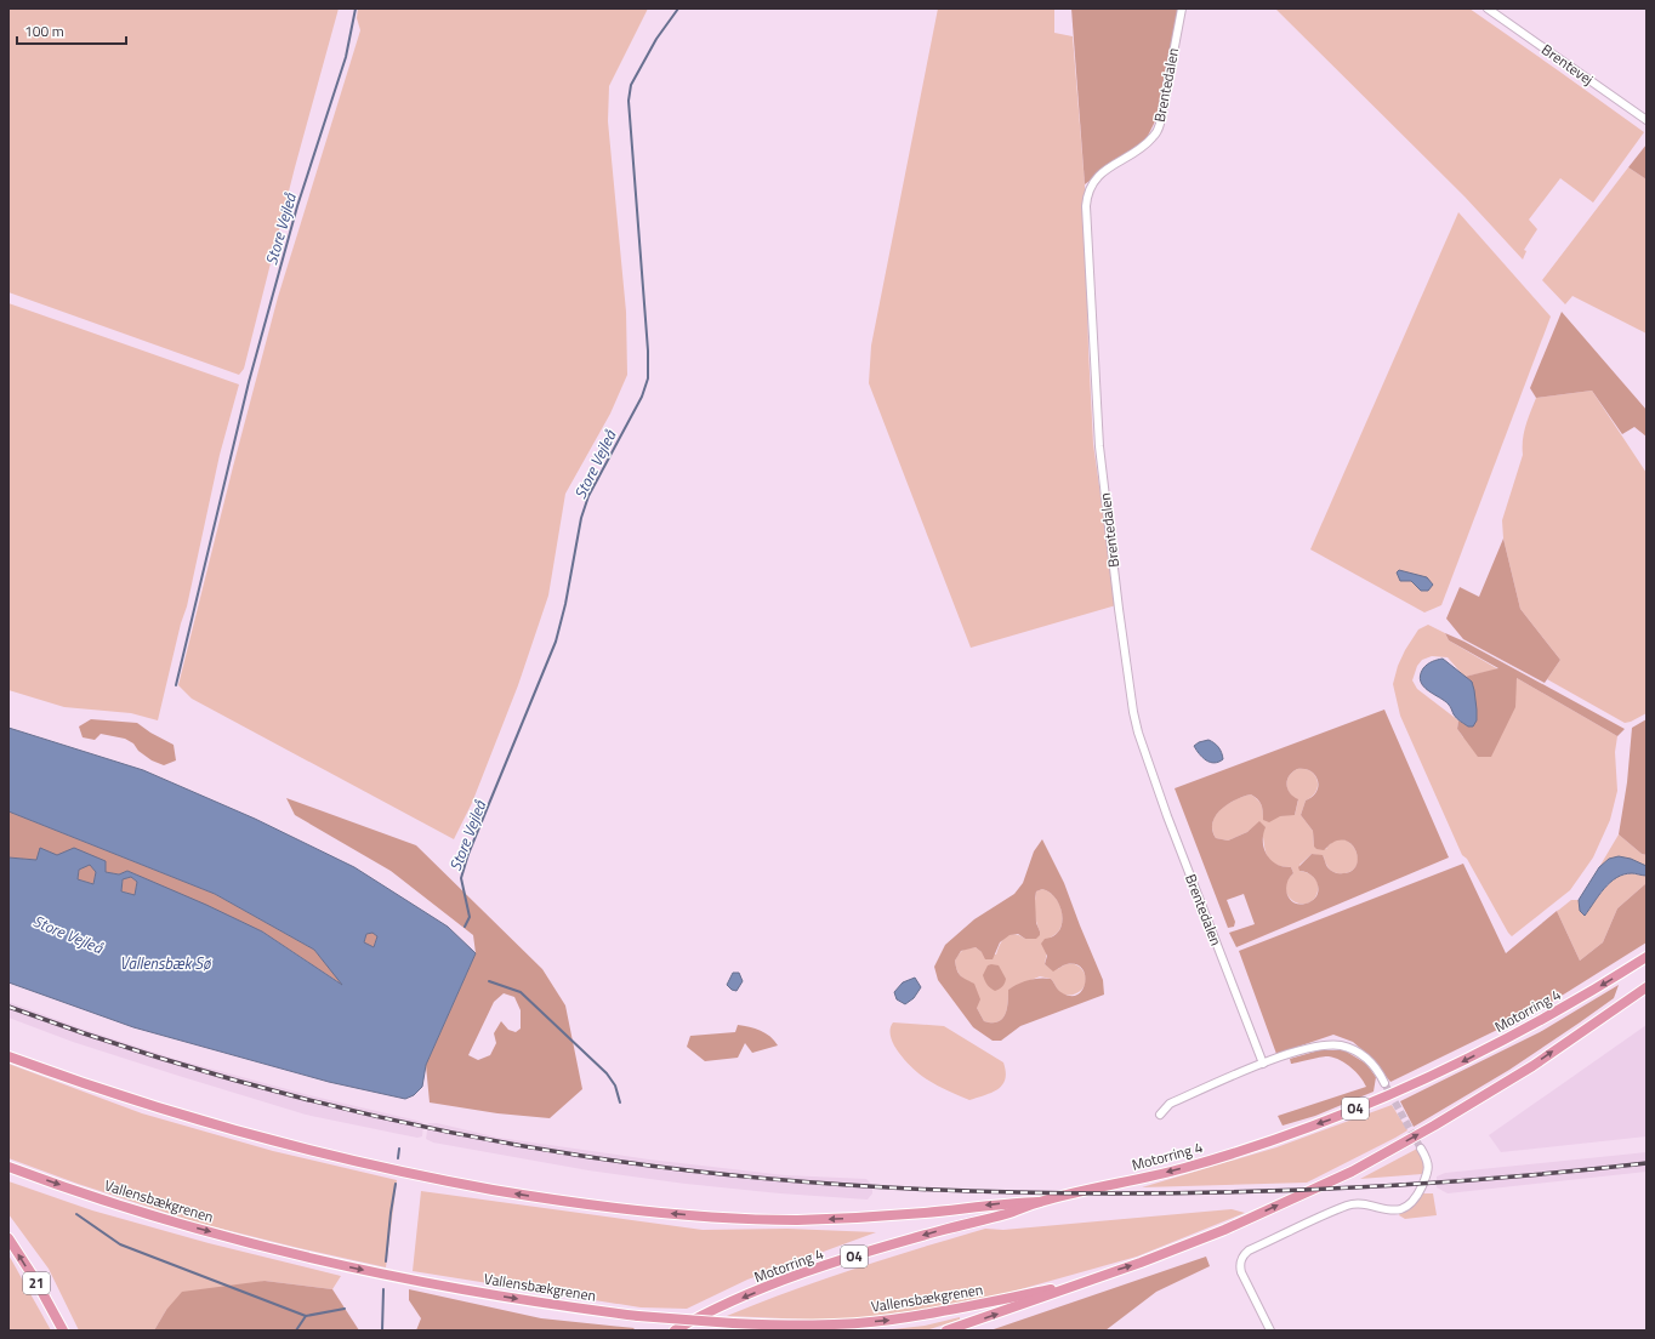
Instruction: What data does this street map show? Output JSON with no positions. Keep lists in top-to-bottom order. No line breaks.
{"streets":{"highway":["Motorring 4","O4","Vallensbækgrenen","21"],"street":["Brentevej","Brentedalen"]},"one_way":["Vallensbækgrenen"],"water":["Store Vejleå","Vallensbæk Sø"],"scale_bar":"100 m"}
